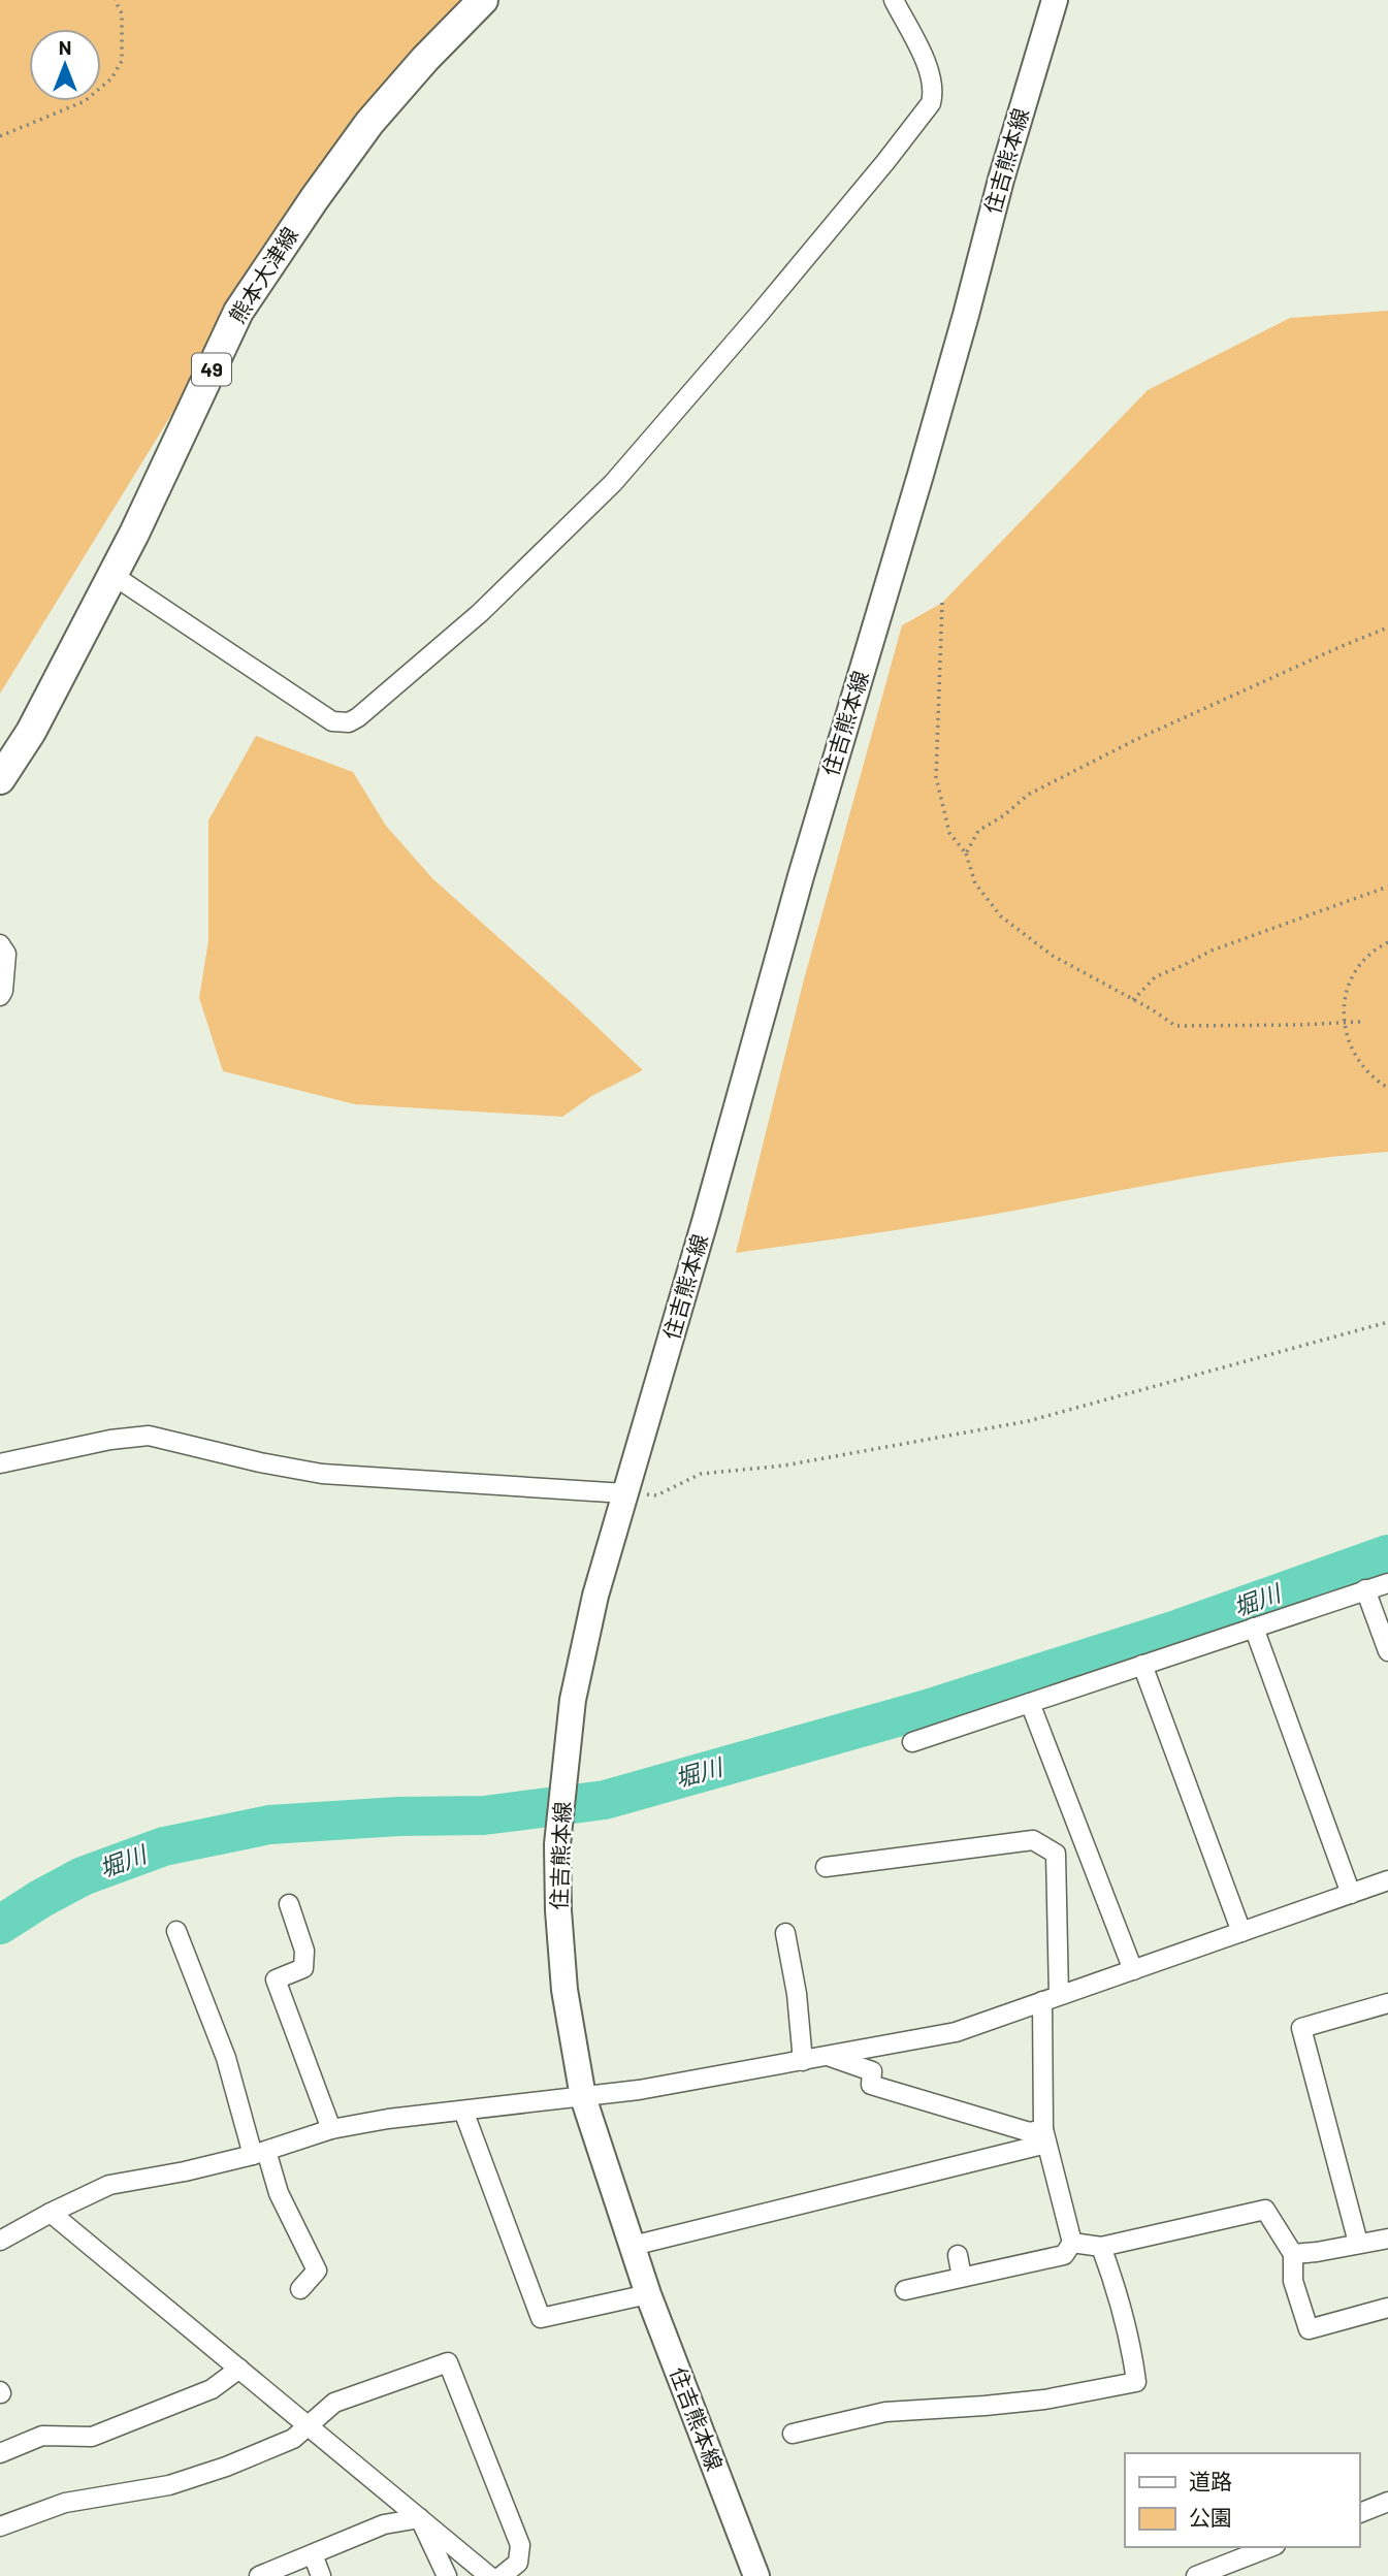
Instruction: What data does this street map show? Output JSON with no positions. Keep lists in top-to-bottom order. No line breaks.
{"streets":{"main road":["住吉熊本線","熊本大津線","49"]},"water":["堀川"],"legend":["道路","公園"],"north":"top"}
